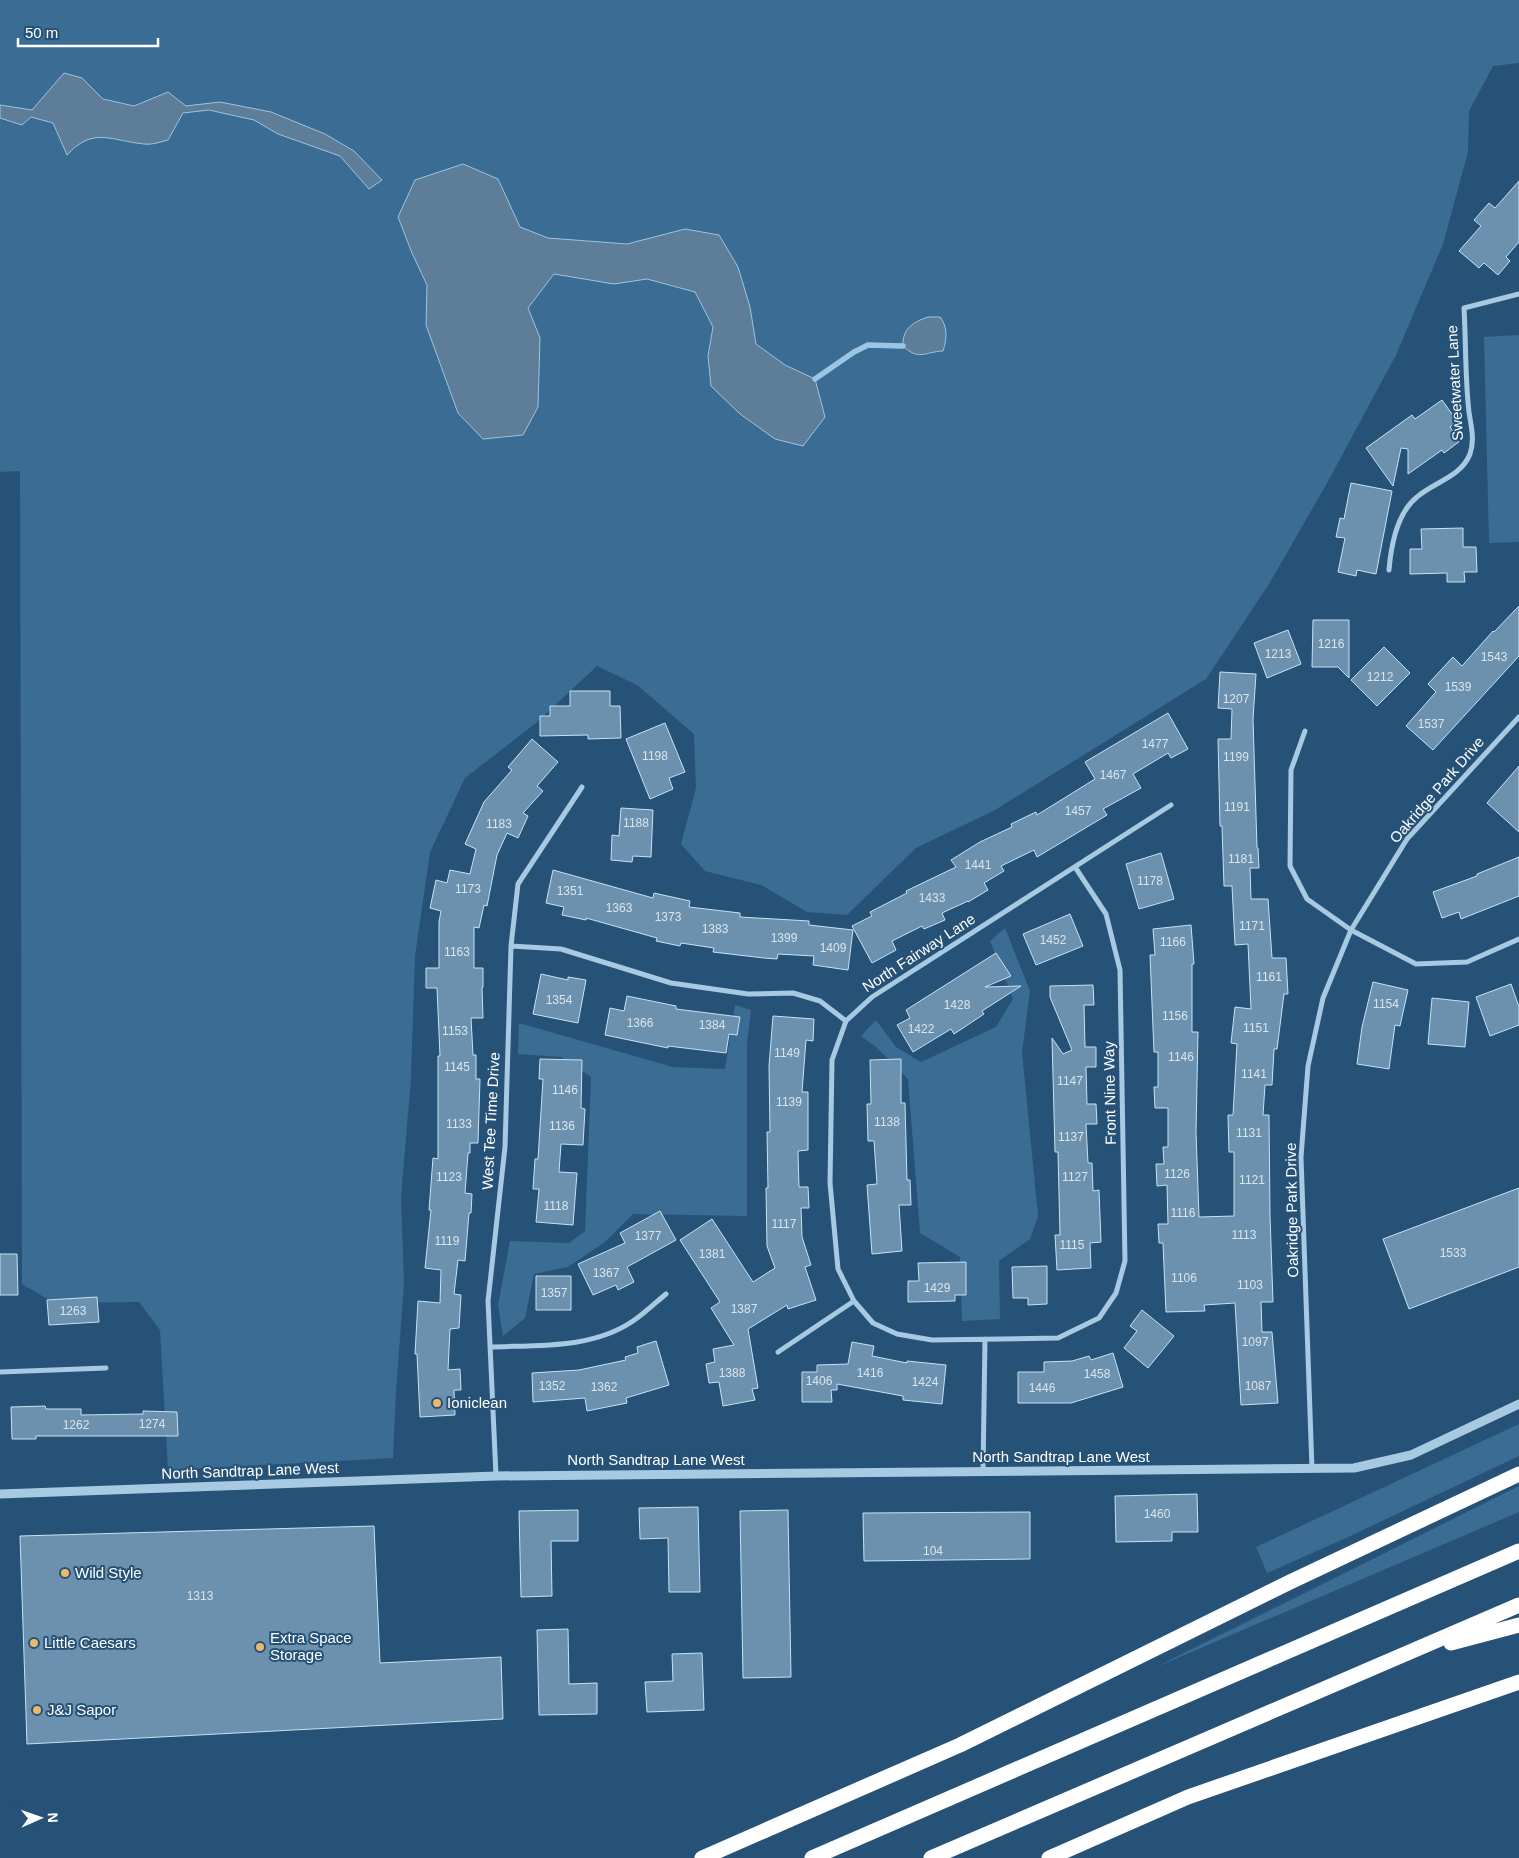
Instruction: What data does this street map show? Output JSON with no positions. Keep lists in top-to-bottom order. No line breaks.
{"streets":{"street":["Sweetwater Lane","Oakridge Park Drive","North Fairway Lane","Front Nine Way","West Tee Time Drive","North Sandtrap Lane West"]},"crossings":[["Oakridge Park Drive","North Sandtrap Lane West"],["North Fairway Lane","Front Nine Way"],["West Tee Time Drive","North Sandtrap Lane West"]],"places":["Ioniclean","Wild Style","Little Caesars","Extra Space Storage","J&J Sapor"],"house_numbers":["1216","1213","1543","1212","1539","1207","1537","1477","1198","1199","1467","1191","1457","1188","1183","1181","1441","1178","1173","1351","1433","1363","1373","1171","1383","1399","1452","1166","1409","1163","1161","1354","1154","1428","1156","1366","1384","1151","1422","1153","1149","1146","1145","1141","1147","1146","1139","1138","1133","1136","1131","1137","1126","1123","1127","1121","1118","1116","1117","1113","1377","1119","1115","1533","1381","1367","1106","1103","1429","1357","1387","1263","1097","1388","1416","1458","1406","1424","1352","1087","1362","1446","1274","1262","1460","104","1313"],"scale_bar":"50 m","north":"right"}
